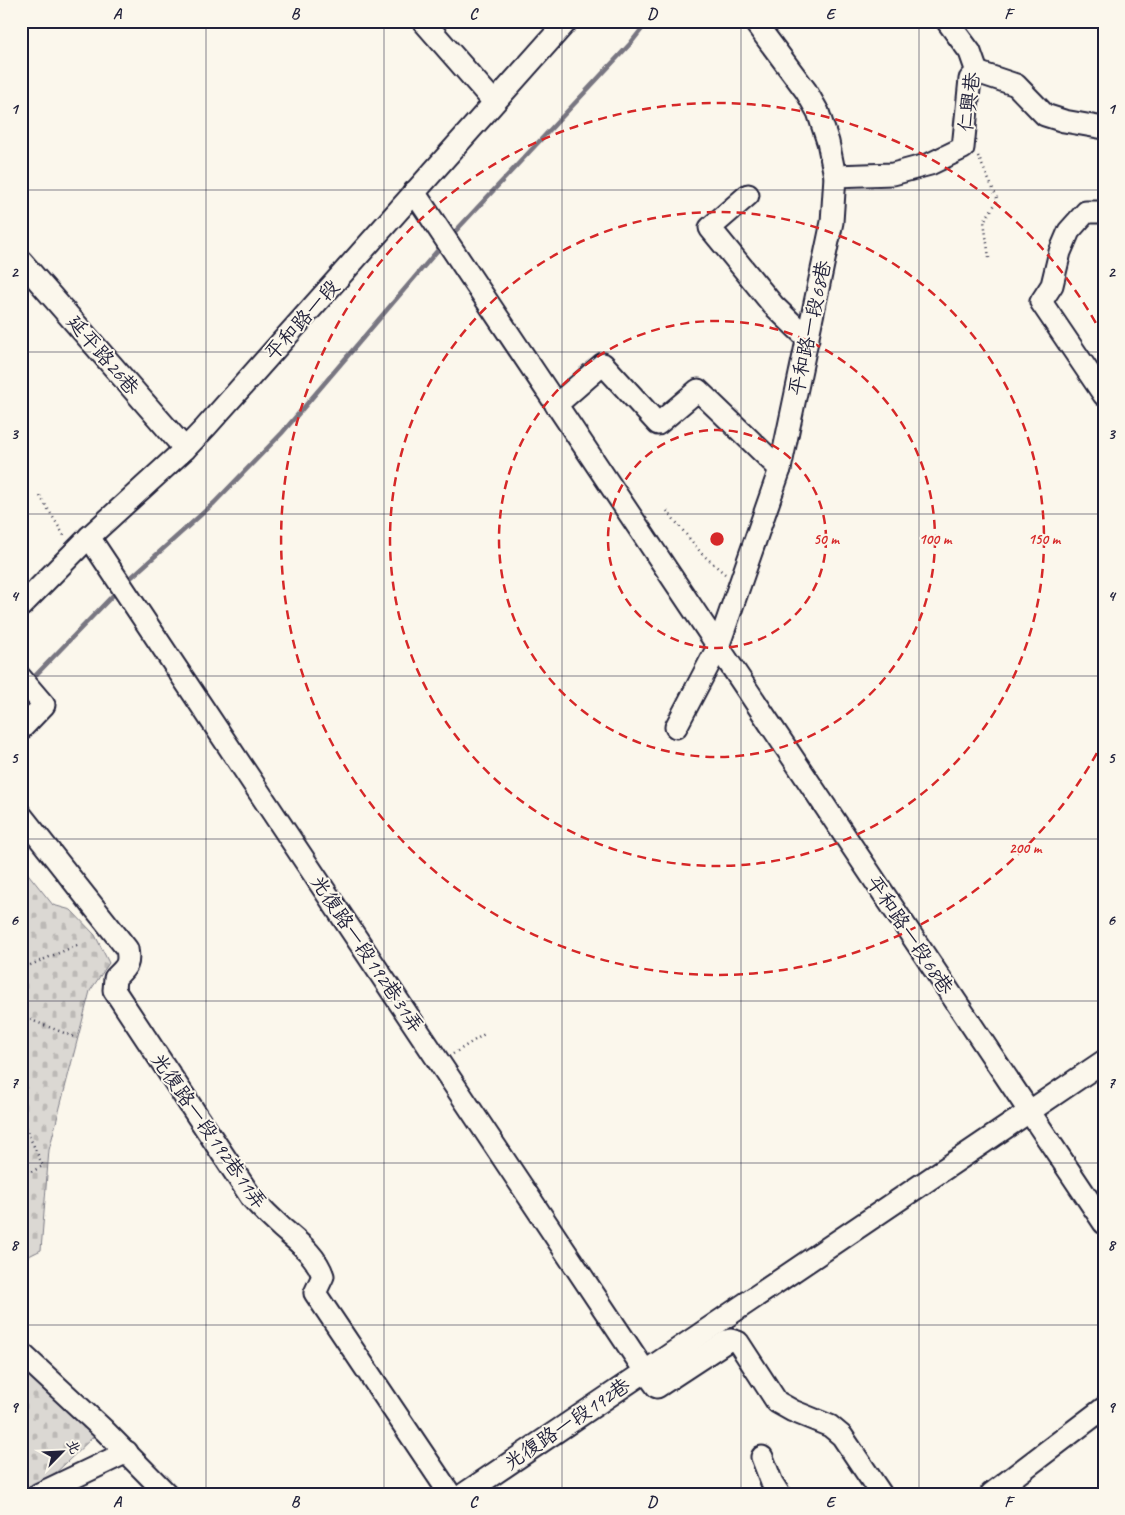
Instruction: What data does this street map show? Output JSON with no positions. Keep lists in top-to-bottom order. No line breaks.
{"streets":{"street":["仁興巷","平和路一段","平和路一段68巷","延平路26巷","光復路一段192巷31弄","光復路一段192巷11弄","光復路一段192巷"]},"crossings":[["仁興巷","平和路一段68巷"],["平和路一段","平和路一段68巷"],["平和路一段","延平路26巷"],["平和路一段","光復路一段192巷31弄"],["平和路一段68巷","光復路一段192巷"],["光復路一段192巷31弄","光復路一段192巷"]],"north":"top right","grid":{"columns":["A","B","C","D","E","F"],"rows":["1","2","3","4","5","6","7","8","9"]},"rings":["50 m","100 m","150 m","200 m"]}
